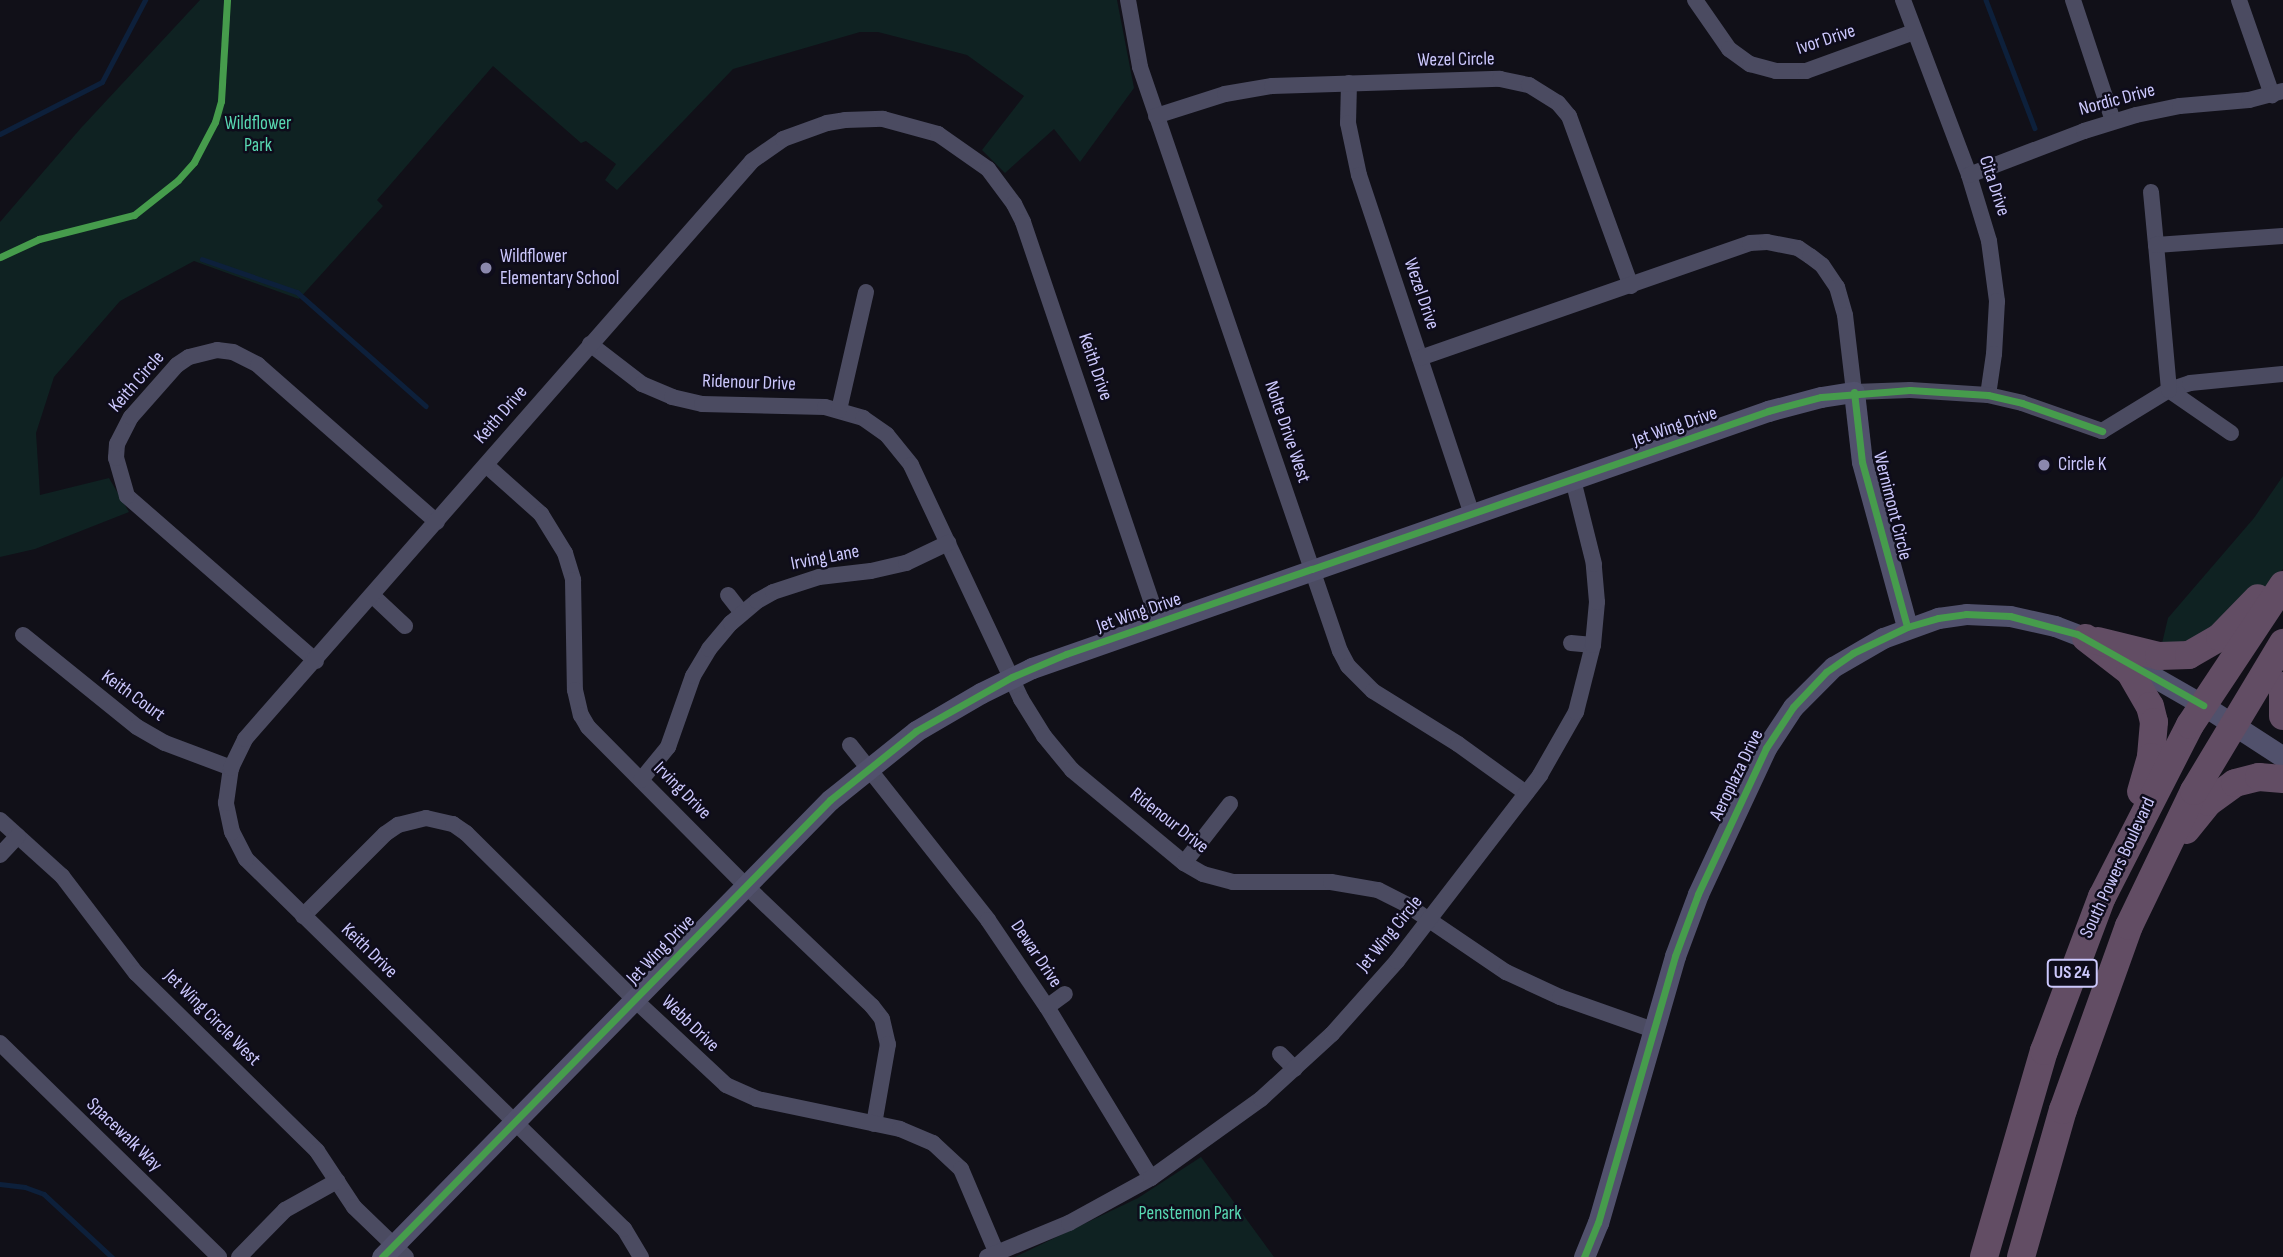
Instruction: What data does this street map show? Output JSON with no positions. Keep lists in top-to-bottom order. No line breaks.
{"streets":{"highway":["South Powers Boulevard","US 24"],"main road":["Jet Wing Drive","Wernimont Circle","Aeroplaza Drive"],"street":["Ivor Drive","Wezel Circle","Nordic Drive","Cita Drive","Wezel Drive","Keith Drive","Keith Circle","Ridenour Drive","Nolte Drive West","Irving Lane","Keith Court","Irving Drive","Jet Wing Circle","Dewar Drive","Jet Wing Circle West","Webb Drive","Spacewalk Way"]},"crossings":[["Ivor Drive","Cita Drive"],["Wezel Circle","Wezel Drive"],["Wezel Circle","Nolte Drive West"],["Wezel Circle","Wernimont Circle"],["Nordic Drive","Cita Drive"],["Cita Drive","Jet Wing Drive"],["Wezel Drive","Jet Wing Drive"],["Wezel Drive","Wernimont Circle"],["Keith Drive","Keith Circle"],["Keith Drive","Ridenour Drive"],["Keith Drive","Jet Wing Drive"],["Keith Drive","Keith Court"],["Keith Drive","Irving Drive"],["Keith Drive","Webb Drive"],["Ridenour Drive","Jet Wing Drive"],["Ridenour Drive","Irving Lane"],["Ridenour Drive","Aeroplaza Drive"],["Ridenour Drive","Jet Wing Circle"],["Jet Wing Drive","Nolte Drive West"],["Jet Wing Drive","Wernimont Circle"],["Jet Wing Drive","Irving Drive"],["Jet Wing Drive","Jet Wing Circle"],["Jet Wing Drive","Dewar Drive"],["Jet Wing Drive","Jet Wing Circle West"],["Jet Wing Drive","Webb Drive"],["Nolte Drive West","Jet Wing Circle"],["Wernimont Circle","Aeroplaza Drive"],["Irving Lane","Irving Drive"],["Aeroplaza Drive","South Powers Boulevard"],["Irving Drive","Webb Drive"],["Jet Wing Circle","Dewar Drive"],["Jet Wing Circle","Webb Drive"]],"parks":["Wildflower Park","Penstemon Park"],"places":["Wildflower Elementary School","Circle K"]}
